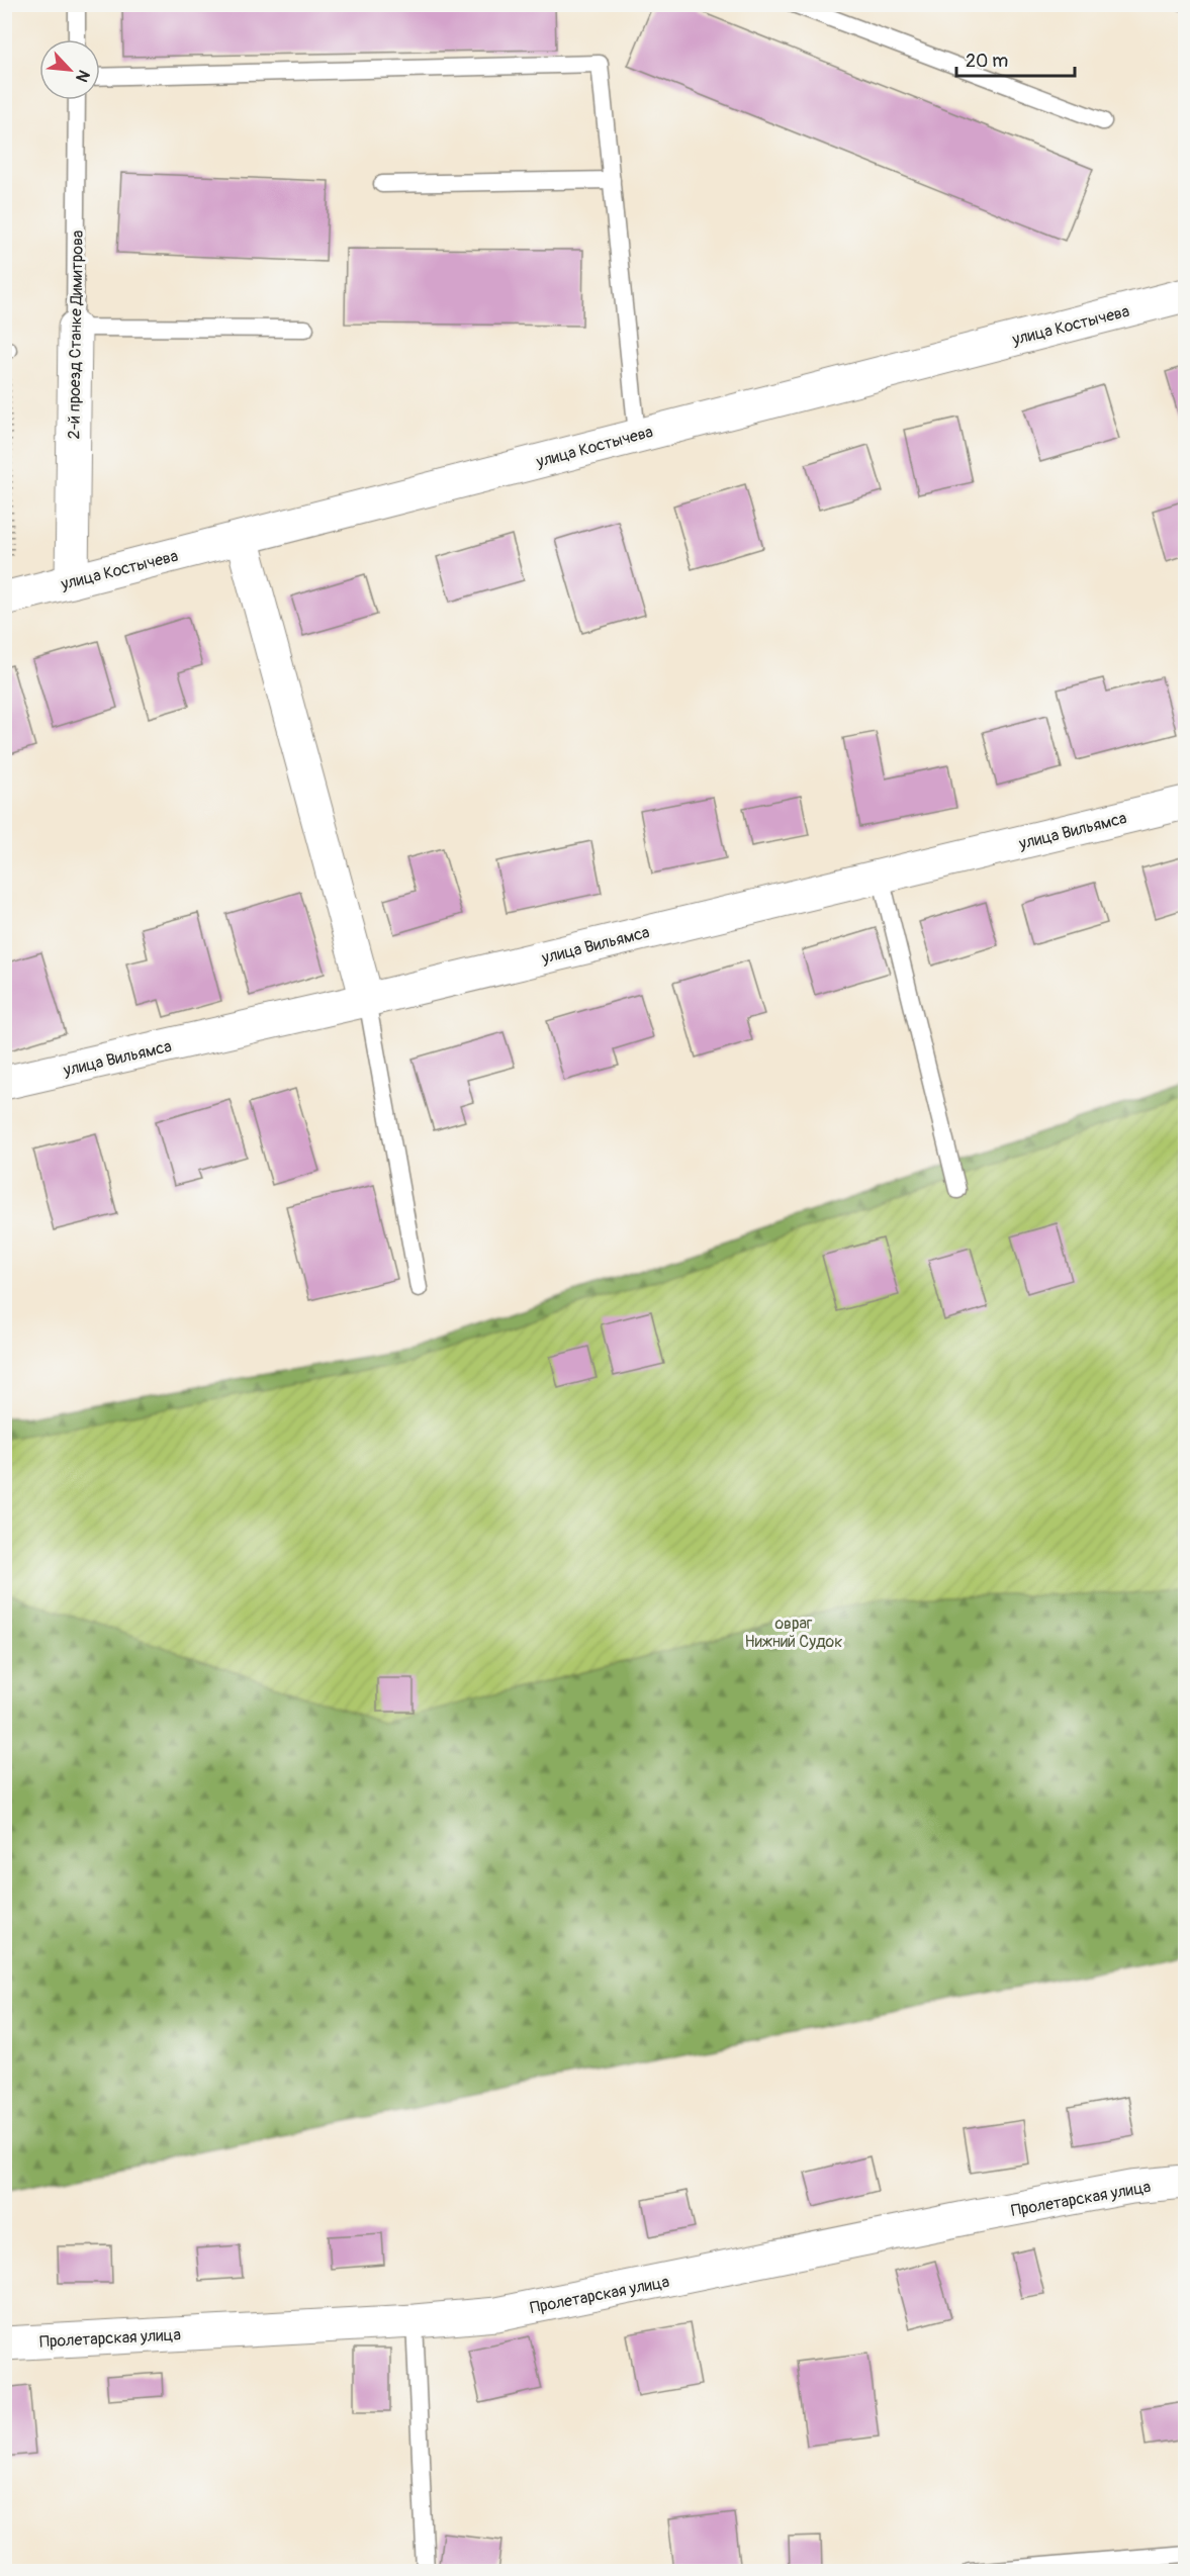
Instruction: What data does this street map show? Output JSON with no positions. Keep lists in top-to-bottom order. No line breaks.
{"streets":{"street":["улица Костычева","2-й проезд Станке Димитрова","улица Вильямса","Пролетарская улица"]},"crossings":[["улица Костычева","2-й проезд Станке Димитрова"]],"parks":["овраг Нижний Судок"],"scale_bar":"20 m","north":"bottom right"}
